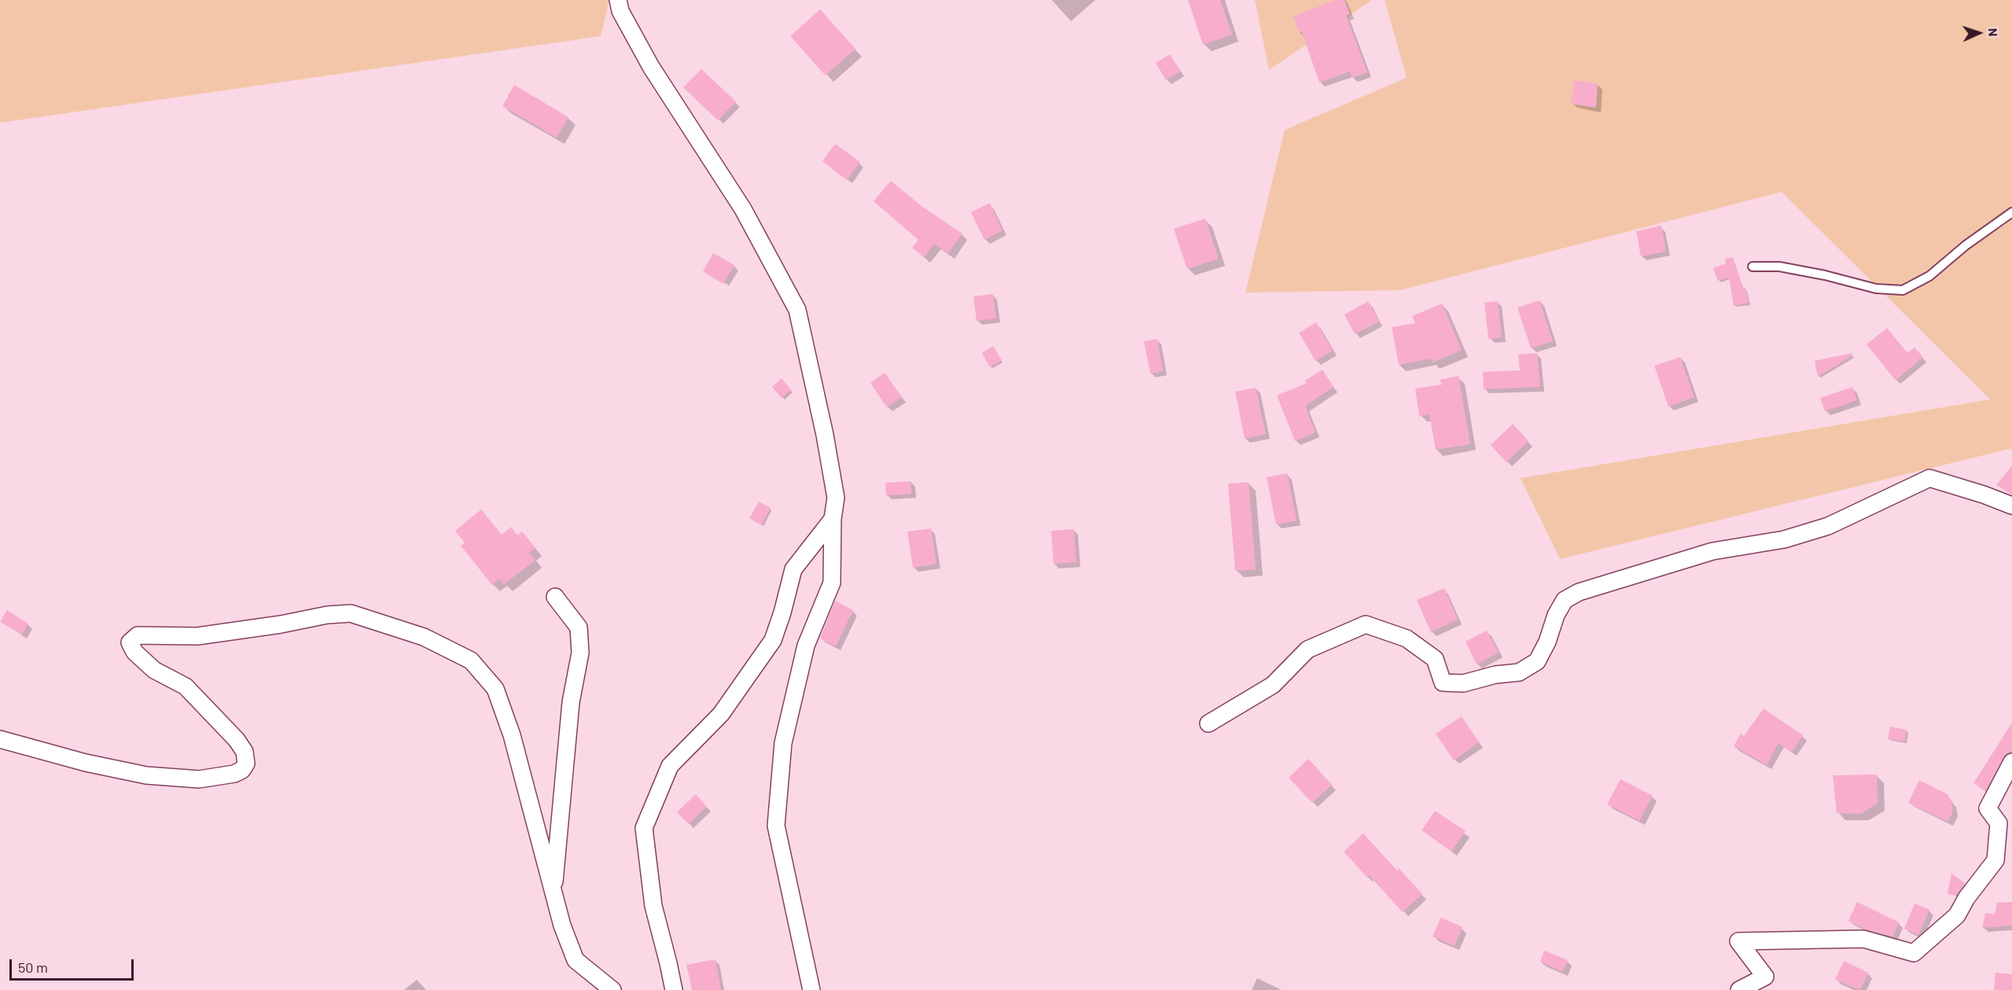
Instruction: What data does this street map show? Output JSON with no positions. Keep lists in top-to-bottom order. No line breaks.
{"scale_bar":"50 m","north":"right"}
